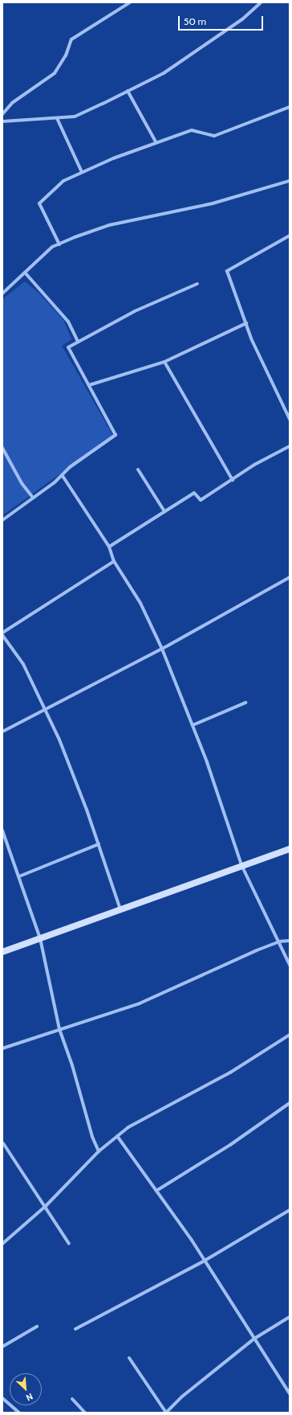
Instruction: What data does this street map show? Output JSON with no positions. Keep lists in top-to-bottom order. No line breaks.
{"scale_bar":"50 m","north":"bottom right"}
